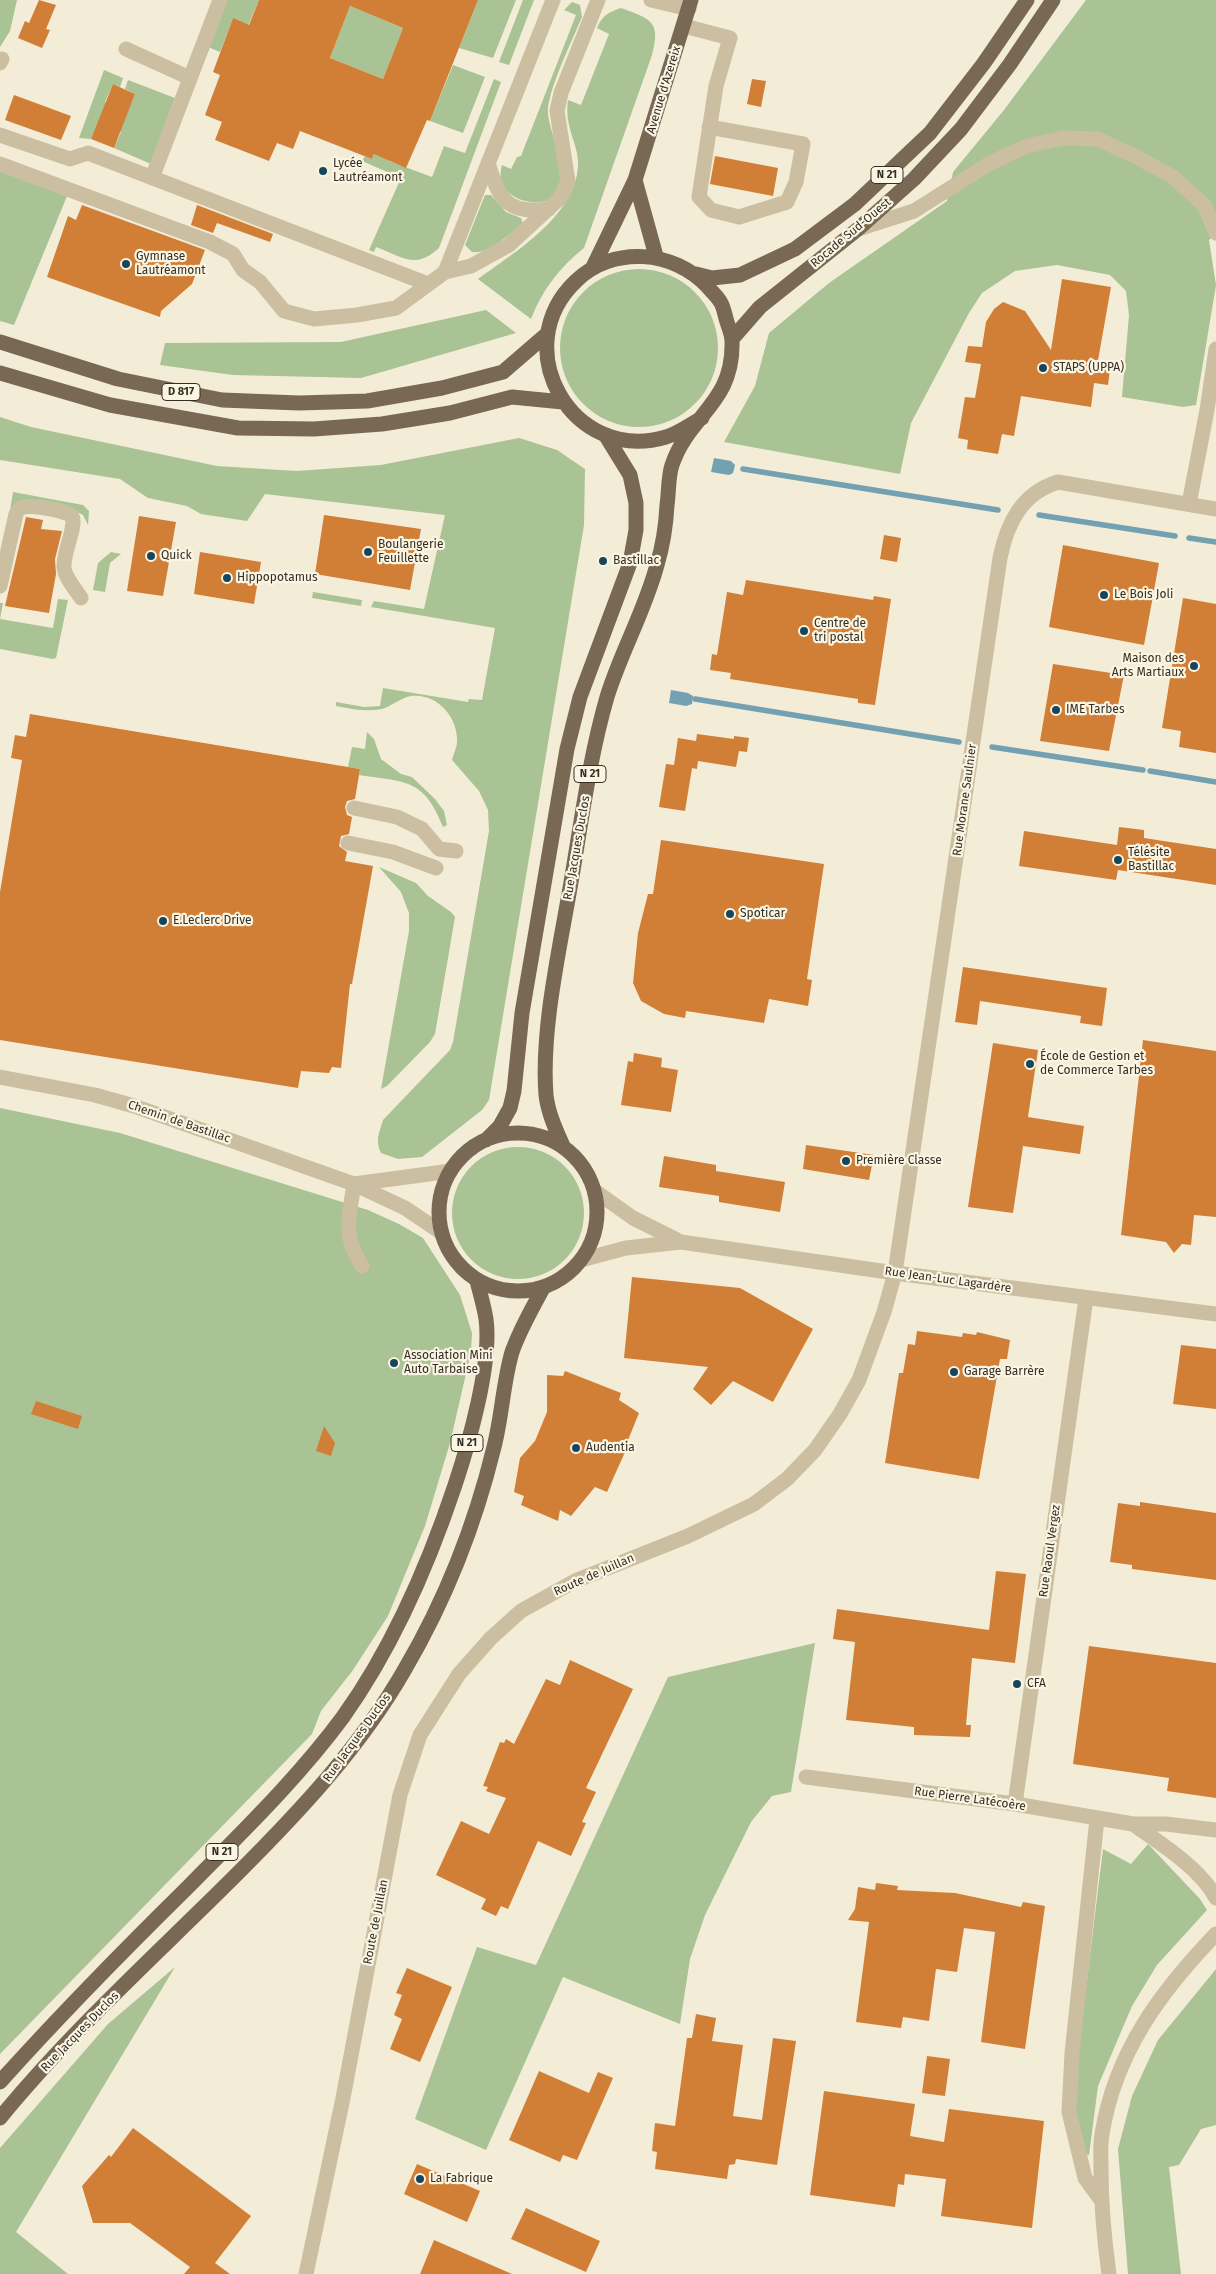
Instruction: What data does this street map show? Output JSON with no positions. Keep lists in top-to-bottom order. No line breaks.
{"streets":{"main road":["Avenue d'Azereix","N 21","Rocade Sud-Ouest","D 817","Rue Jacques Duclos"],"street":["Rue Morane Saulnier","Chemin de Bastillac","Rue Jean-Luc Lagardère","Rue Raoul Vergez","Route de Juillan","Rue Pierre Latécoère"]},"crossings":[["N 21","Rue Jacques Duclos"],["N 21","Chemin de Bastillac"],["N 21","Rue Jean-Luc Lagardère"],["Rocade Sud-Ouest","Rue Jacques Duclos"],["Rue Morane Saulnier","Rue Jean-Luc Lagardère"],["Rue Morane Saulnier","Route de Juillan"],["Rue Jacques Duclos","Chemin de Bastillac"],["Rue Jacques Duclos","Rue Jean-Luc Lagardère"],["Chemin de Bastillac","Rue Jean-Luc Lagardère"],["Rue Jean-Luc Lagardère","Rue Raoul Vergez"],["Rue Jean-Luc Lagardère","Route de Juillan"],["Rue Raoul Vergez","Rue Pierre Latécoère"]],"places":["Lycée Lautréamont","Gymnase Lautréamont","STAPS (UPPA)","Boulangerie Feuillette","Quick","Bastillac","Hippopotamus","Le Bois Joli","Centre de tri postal","Maison des Arts Martiaux","IME Tarbes","Télésite Bastillac","Spoticar","E.Leclerc Drive","École de Gestion et de Commerce Tarbes","Première Classe","Association Mini Auto Tarbaise","Garage Barrère","Audentia","CFA","La Fabrique"]}
